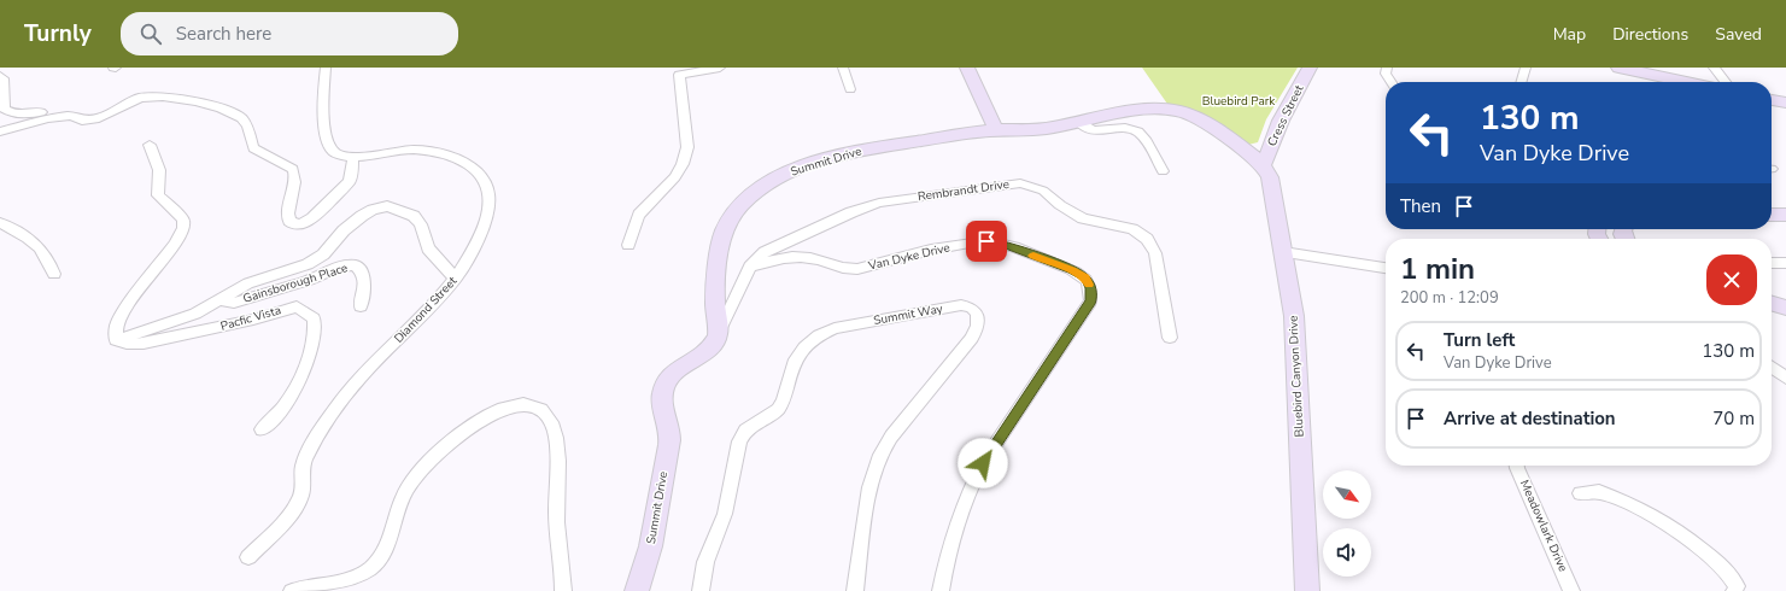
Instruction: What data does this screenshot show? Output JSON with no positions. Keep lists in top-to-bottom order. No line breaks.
{"streets":{"street":["Cress Street","Summit Drive","Rembrandt Drive","Van Dyke Drive","Gainsborough Place","Diamond Street","Summit Way","Pacfic Vista","Bluebird Canyon Drive","Meadowlark Drive"]},"crossings":[["Cress Street","Summit Drive"],["Cress Street","Bluebird Canyon Drive"],["Summit Drive","Rembrandt Drive"],["Summit Drive","Bluebird Canyon Drive"],["Rembrandt Drive","Van Dyke Drive"]],"parks":["Bluebird Park"],"north":"bottom right","page":{"header":"Turnly","search":"Search here","nav":["Map","Directions","Saved"],"turn":["130 m","Van Dyke Drive"],"then":"Then","heading":["1 min","200 m · 12:09"],"list":[{"name":"Turn left","note":"Van Dyke Drive","value":"130 m"},{"name":"Arrive at destination","value":"70 m"}]}}
